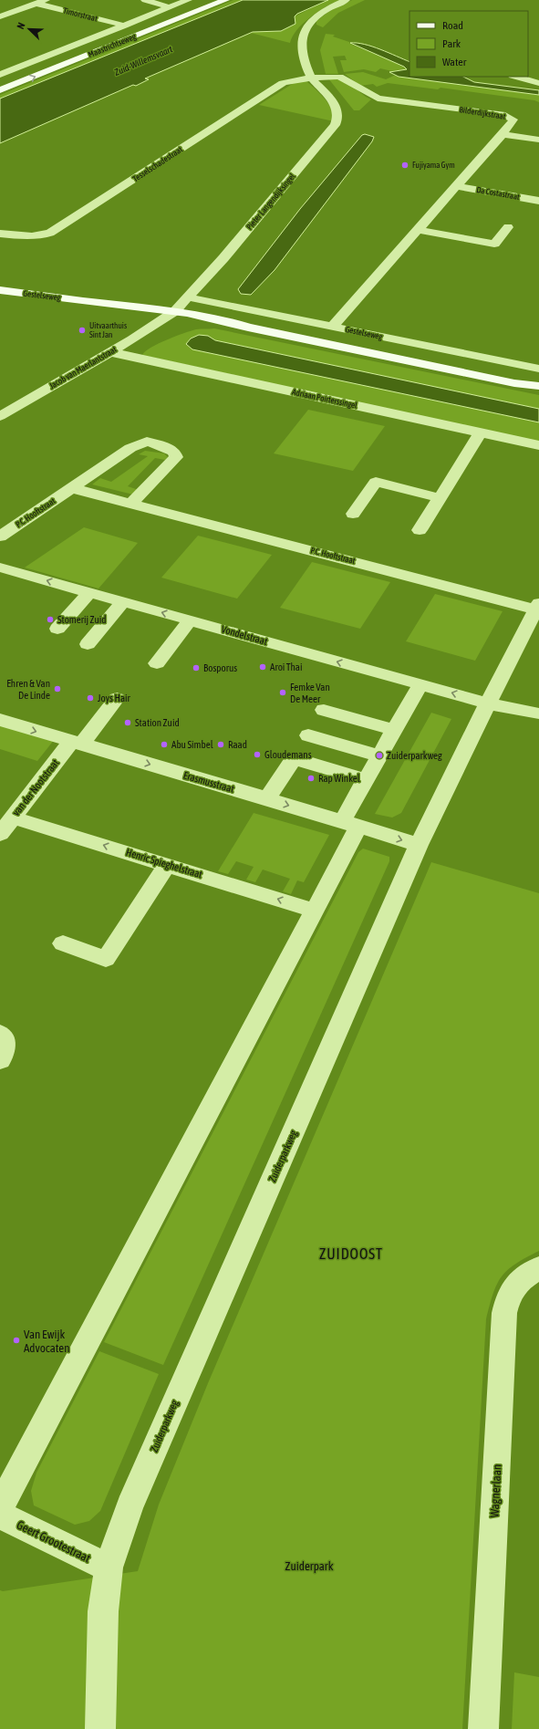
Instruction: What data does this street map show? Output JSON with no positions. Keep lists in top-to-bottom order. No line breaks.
{"streets":{"main road":["Maastrichtseweg","Gestelseweg"],"street":["Timorstraat","Bilderdijkstraat","Tesselschadestraat","Da Costastraat","Pieter Langendijksingel","Jacob van Maerlantstraat","Adriaan Poirterssingel","P.C. Hooftstraat","Vondelstraat","Erasmusstraat","van der Nootstraat","Henric Spieghelstraat","Zuiderparkweg","Wagnerlaan","Geert Grootestraat"]},"crossings":[["Timorstraat","Maastrichtseweg"],["Bilderdijkstraat","Tesselschadestraat"],["Bilderdijkstraat","Da Costastraat"],["Bilderdijkstraat","Pieter Langendijksingel"],["Bilderdijkstraat","Gestelseweg"],["Tesselschadestraat","Pieter Langendijksingel"],["Pieter Langendijksingel","Gestelseweg"],["Pieter Langendijksingel","Jacob van Maerlantstraat"],["Gestelseweg","Jacob van Maerlantstraat"],["Jacob van Maerlantstraat","Adriaan Poirterssingel"],["P.C. Hooftstraat","Zuiderparkweg"],["Vondelstraat","Zuiderparkweg"],["Erasmusstraat","van der Nootstraat"],["Erasmusstraat","Zuiderparkweg"],["van der Nootstraat","Henric Spieghelstraat"],["Zuiderparkweg","Geert Grootestraat"]],"one_way":["Henric Spieghelstraat"],"districts":["ZUIDOOST"],"water":["Zuid-Willemsvaart"],"parks":["Zuiderpark"],"places":["Fujiyama Gym","Uitvaarthuis Sint Jan","Stomerij Zuid","Aroi Thai","Bosporus","Ehren & Van De Linde","Femke Van De Meer","Joys Hair","Station Zuid","Abu Simbel","Raad","Gloudemans","Zuiderparkweg","Rap Winkel","Van Ewijk Advocaten"],"legend":["Road","Park","Water"],"north":"top left"}
